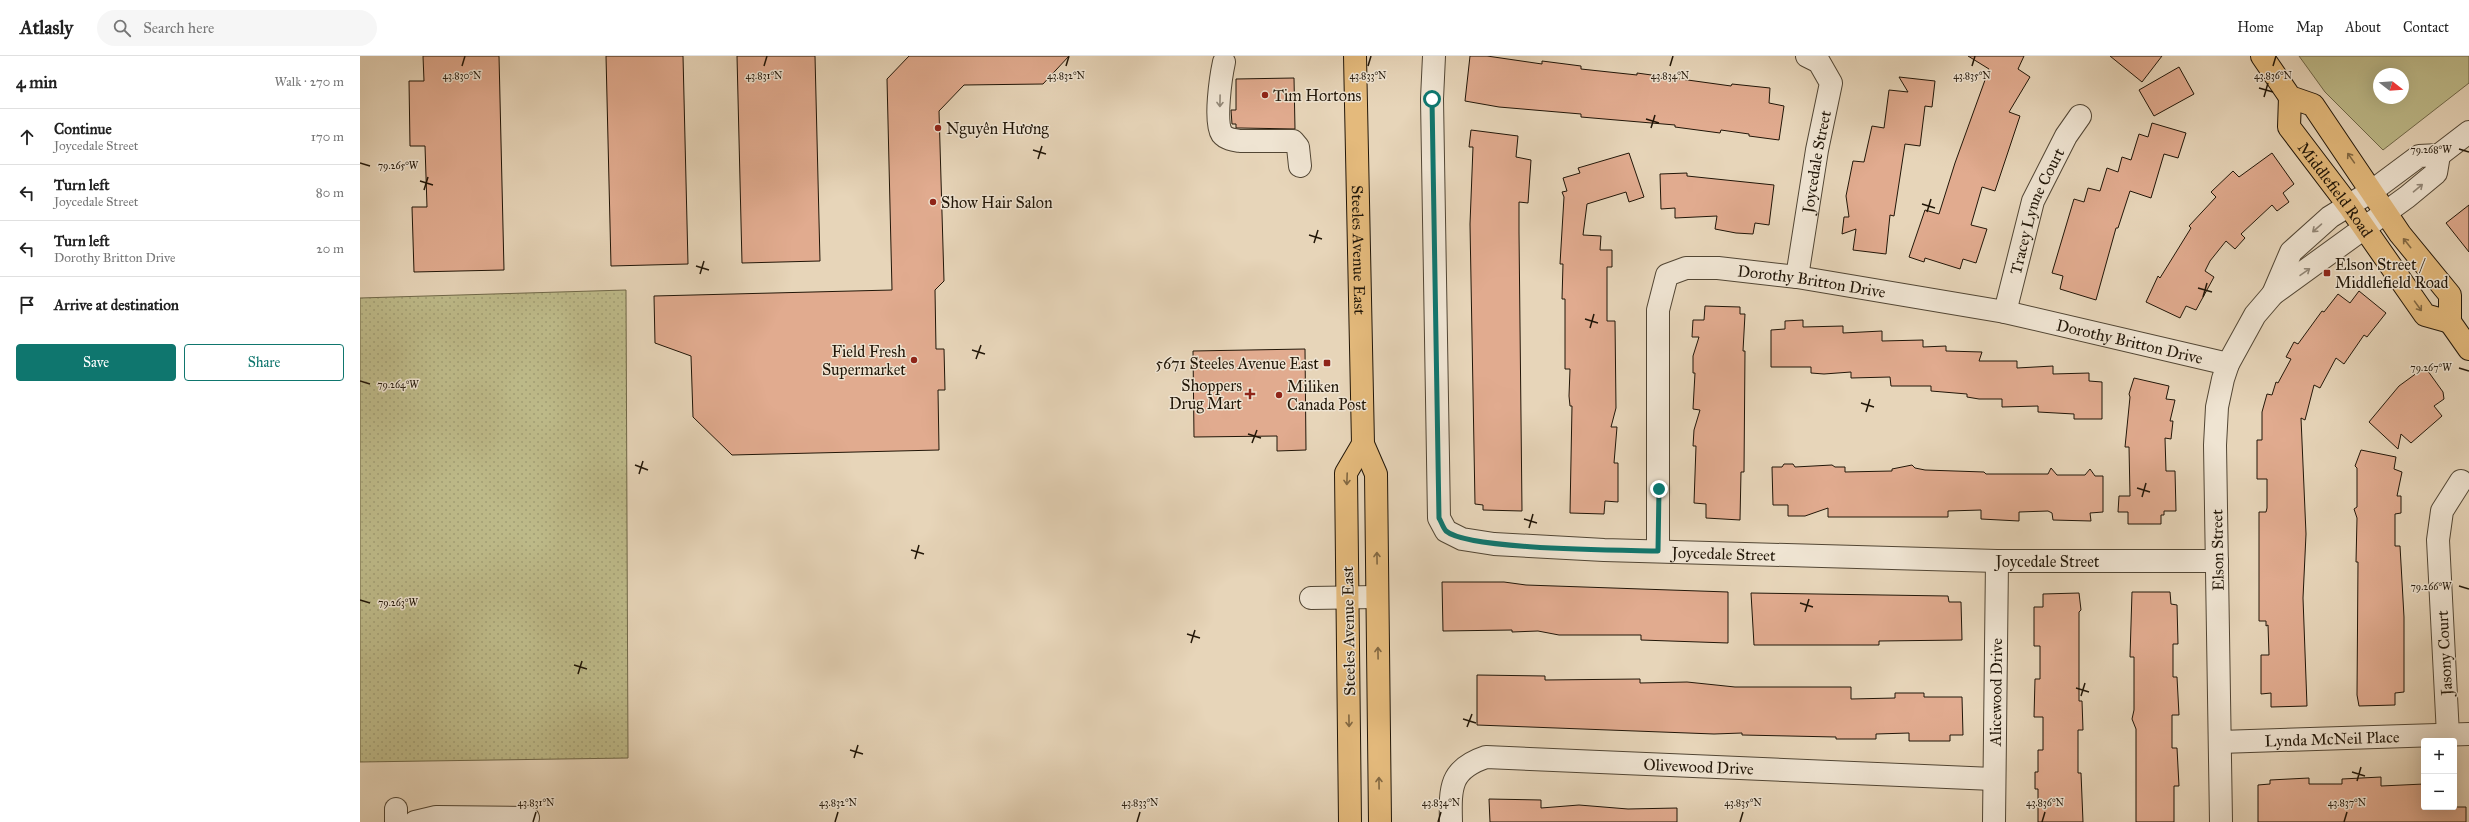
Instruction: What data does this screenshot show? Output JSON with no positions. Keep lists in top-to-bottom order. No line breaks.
{"streets":{"main road":["Middlefield Road","Steeles Avenue East"],"street":["Joycedale Street","Tracey Lynne Court","Dorothy Britton Drive","Elson Street","Jasony Court","Alicewood Drive","Lynda McNeil Place","Olivewood Drive"]},"crossings":[["Joycedale Street","Dorothy Britton Drive"],["Joycedale Street","Elson Street"],["Joycedale Street","Alicewood Drive"],["Middlefield Road","Elson Street"],["Tracey Lynne Court","Dorothy Britton Drive"],["Dorothy Britton Drive","Elson Street"],["Elson Street","Lynda McNeil Place"],["Jasony Court","Lynda McNeil Place"],["Alicewood Drive","Olivewood Drive"]],"places":{"other":["Tim Hortons","Nguyên Hương","Show Hair Salon","Field Fresh Supermarket","Miliken Canada Post"],"transit":["Elson Street / Middlefield Road","5671 Steeles Avenue East"],"health":["Shoppers Drug Mart"]},"north":"right","page":{"header":"Atlasly","search":"Search here","nav":["Home","Map","About","Contact"],"heading":["4 min","Walk · 270 m"],"list":[["Continue","Joycedale Street","170 m"],["Turn left","Joycedale Street","80 m"],["Turn left","Dorothy Britton Drive","20 m"],"Arrive at destination"],"buttons":["Save","Share"],"map_buttons":["+","−"]},"coordinates":["43.830°N","43.831°N","43.832°N","43.833°N","43.834°N","43.835°N","43.836°N","79.268°W","79.265°W","79.267°W","79.264°W","79.266°W","79.263°W","43.837°N"]}
